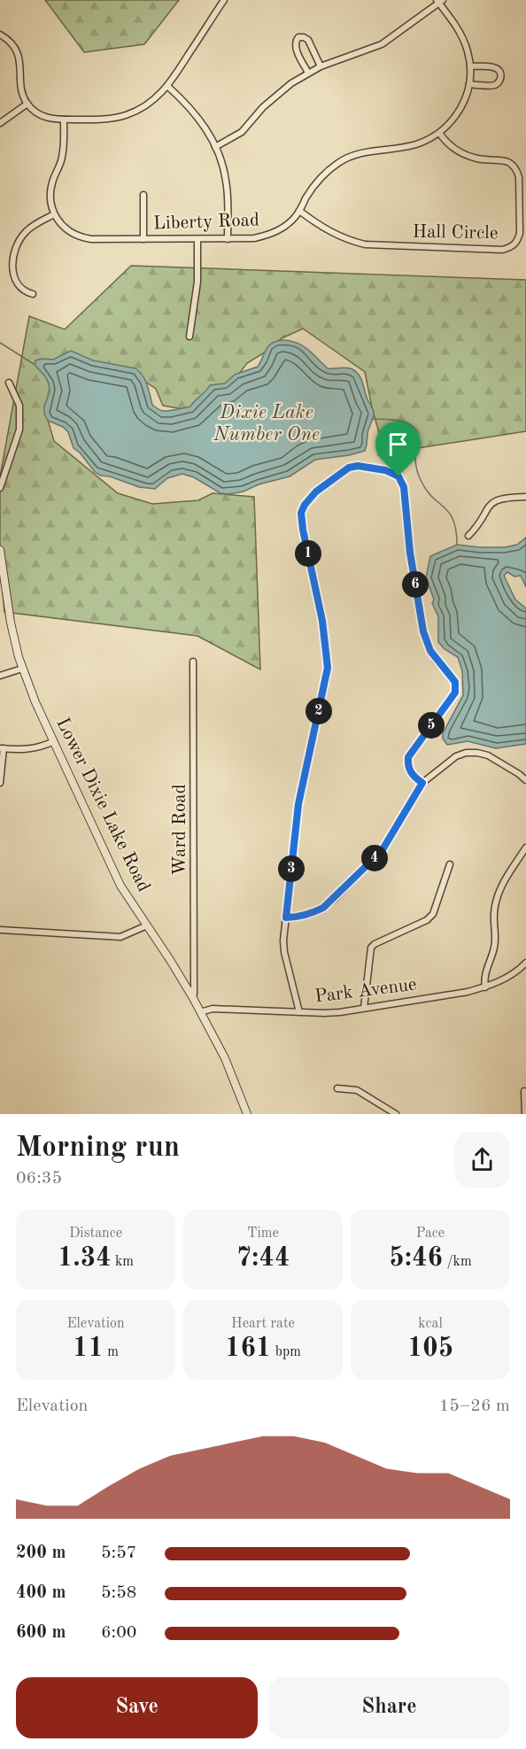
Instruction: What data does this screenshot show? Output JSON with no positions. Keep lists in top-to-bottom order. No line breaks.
{"streets":{"street":["Liberty Road","Hall Circle","Lower Dixie Lake Road","Ward Road","Park Avenue"]},"crossings":[["Liberty Road","Hall Circle"],["Lower Dixie Lake Road","Ward Road"],["Lower Dixie Lake Road","Park Avenue"]],"water":["Dixie Lake Number One"],"page":{"pins":["1","6","2","5","4","3"],"heading":["Morning run","06:35"],"stats":[["Distance","1.34 km"],["Time","7:44"],["Pace","5:46 /km"],["Elevation","11 m"],["Heart rate","161 bpm"],["kcal","105"]],"chart":["Elevation","15–26 m"],"list":[{"name":"200 m","note":"5:57"},{"name":"400 m","note":"5:58"},{"name":"600 m","note":"6:00"}],"buttons":["Save","Share"]}}
